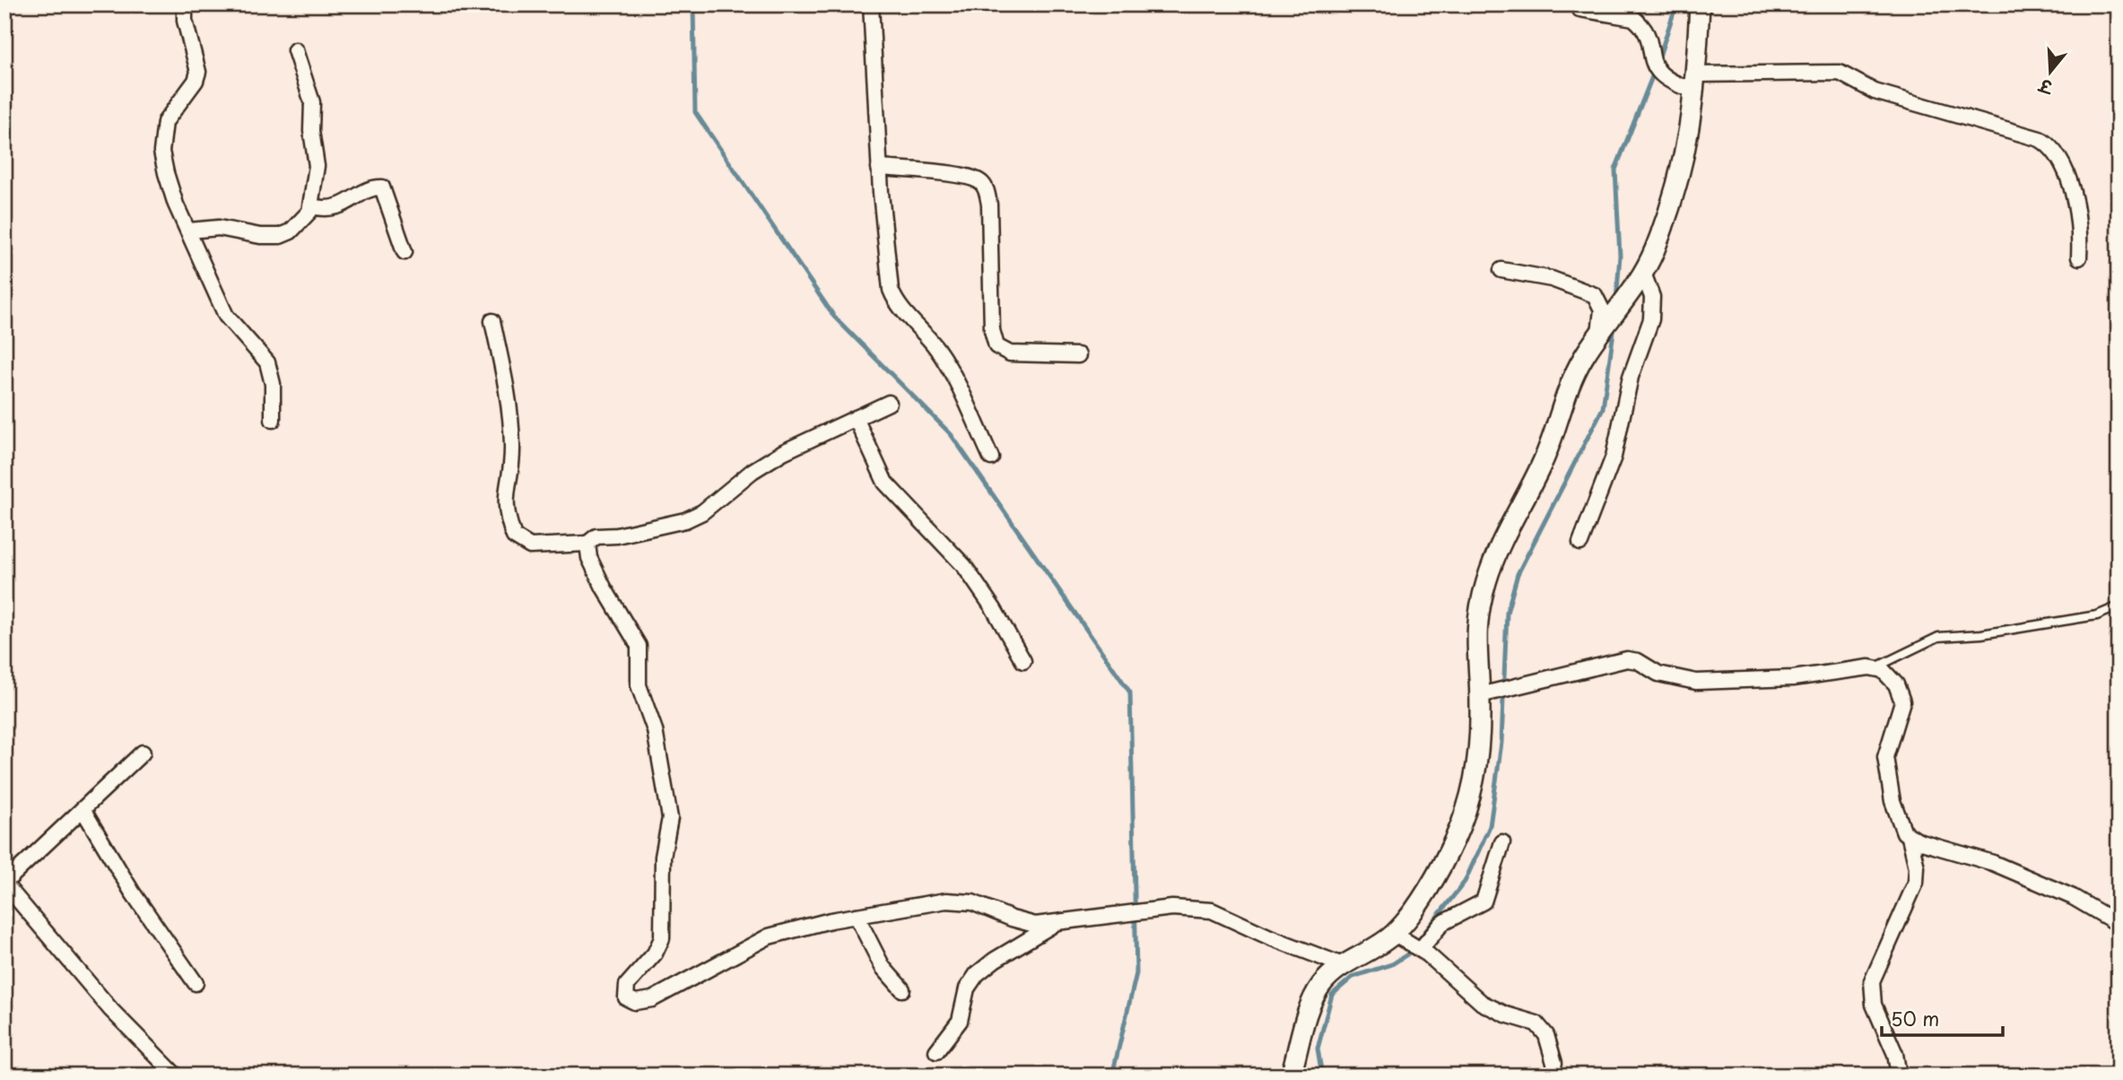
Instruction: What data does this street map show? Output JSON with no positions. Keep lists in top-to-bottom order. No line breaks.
{"scale_bar":"50 m","north":"bottom"}
